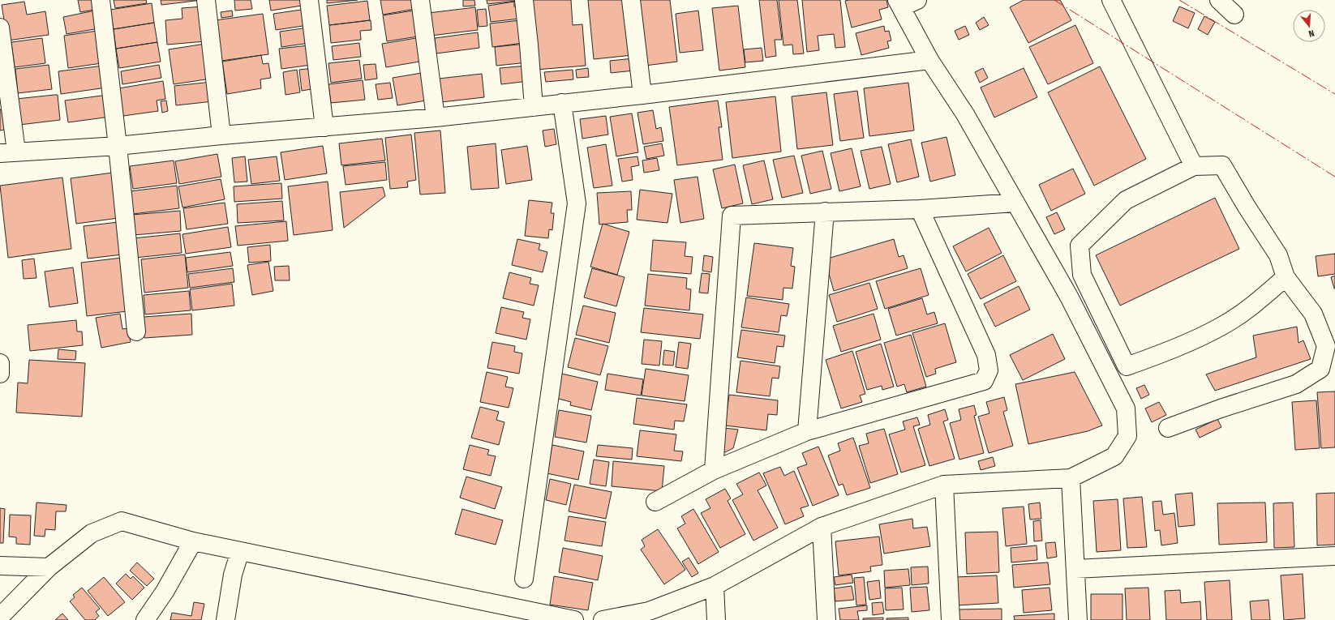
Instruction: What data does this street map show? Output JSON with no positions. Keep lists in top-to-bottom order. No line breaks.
{"north":"bottom"}
